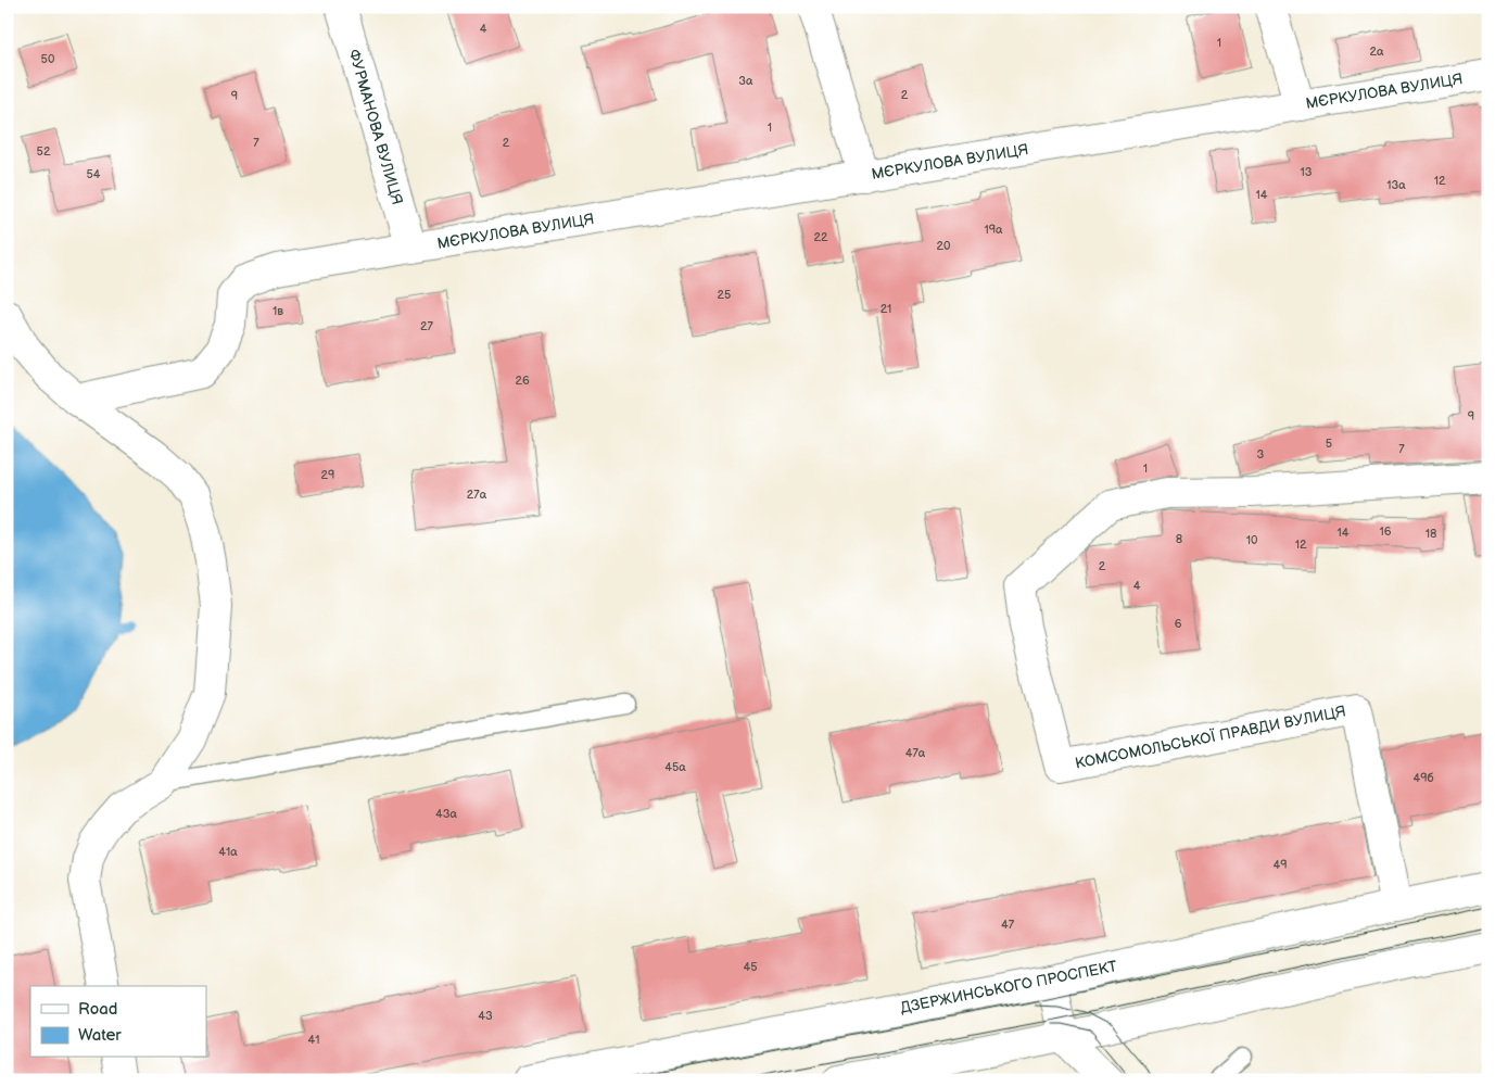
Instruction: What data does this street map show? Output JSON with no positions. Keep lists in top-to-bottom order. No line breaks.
{"streets":{"street":["МЄРКУЛОВА ВУЛИЦЯ","ФУРМАНОВА ВУЛИЦЯ","КОМСОМОЛЬСЬКОЇ ПРАВДИ ВУЛИЦЯ","ДЗЕРЖИНСЬКОГО ПРОСПЕКТ"]},"crossings":[["МЄРКУЛОВА ВУЛИЦЯ","ФУРМАНОВА ВУЛИЦЯ"],["КОМСОМОЛЬСЬКОЇ ПРАВДИ ВУЛИЦЯ","ДЗЕРЖИНСЬКОГО ПРОСПЕКТ"]],"house_numbers":["4","1","2а","50","3а","2","9","1","7","2","52","13","54","12","13а","14","19а","22","20","25","21","1в","27","26","9","5","7","3","1","29","27а","16","14","18","8","10","12","2","4","6","47а","45а","49б","43а","41а","49","47","45","43","41"],"legend":["Road","Water"]}
